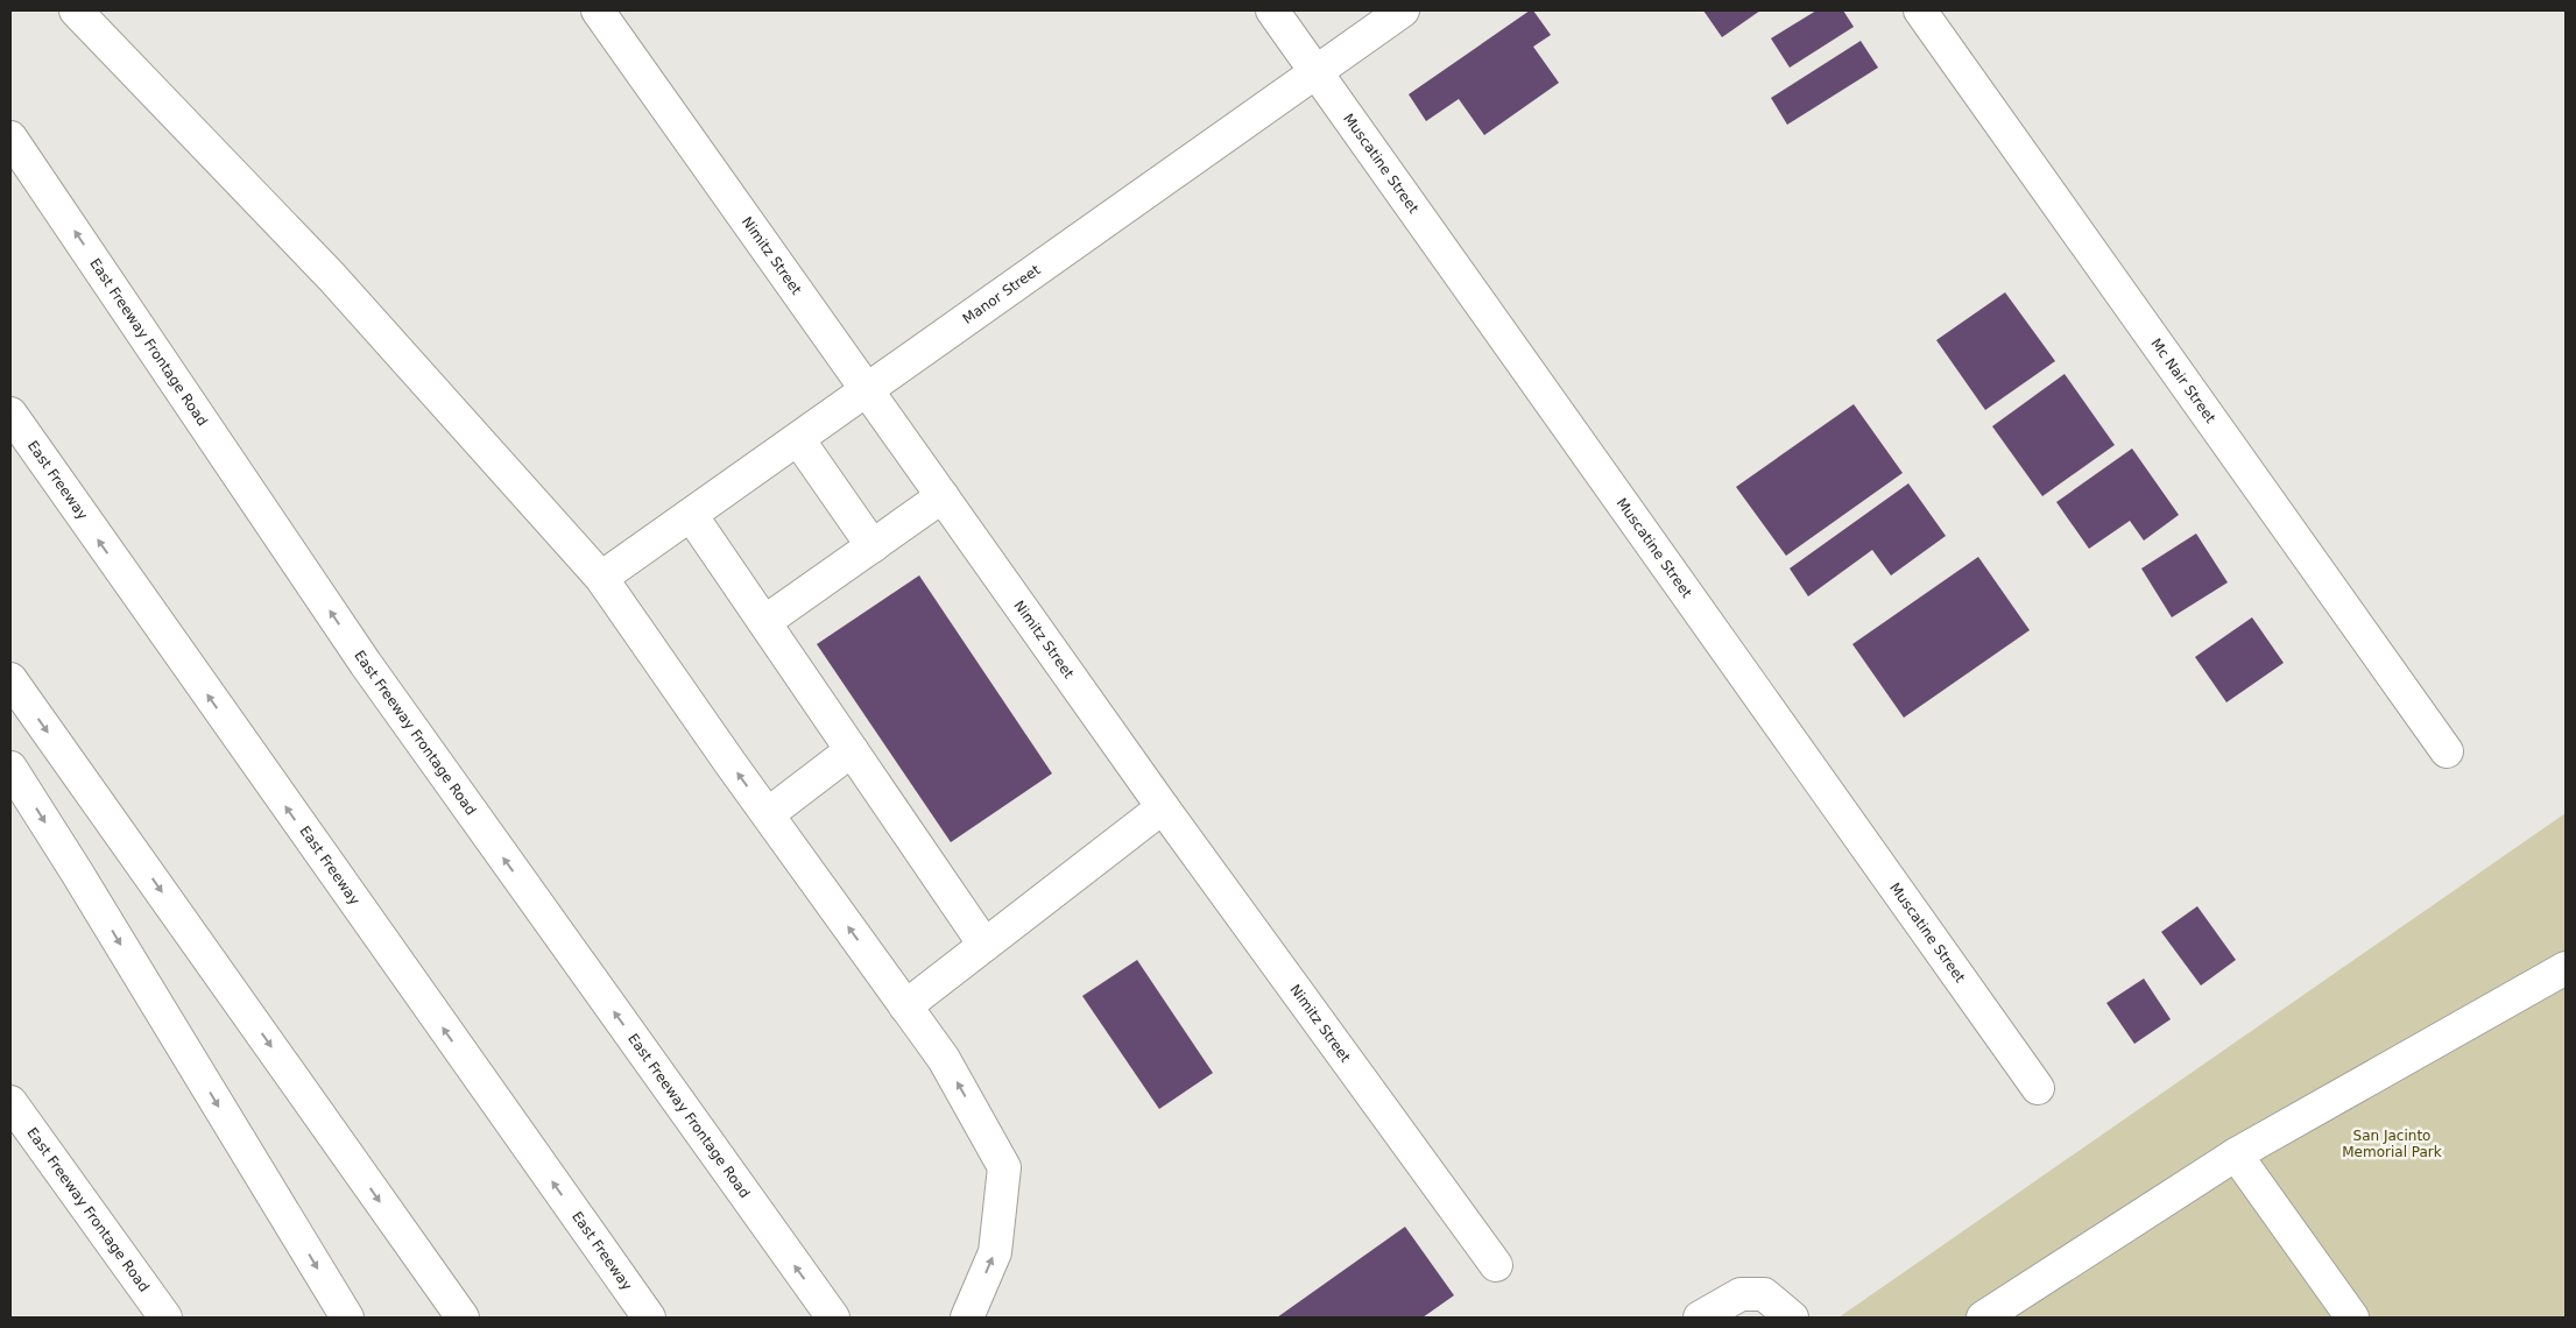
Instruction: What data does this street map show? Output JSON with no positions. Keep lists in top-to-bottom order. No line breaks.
{"streets":{"main road":["Muscatine Street","Nimitz Street","Manor Street","East Freeway Frontage Road","Mc Nair Street","East Freeway"]},"crossings":[["Muscatine Street","Manor Street"],["Nimitz Street","Manor Street"]],"parks":["San Jacinto Memorial Park"]}
